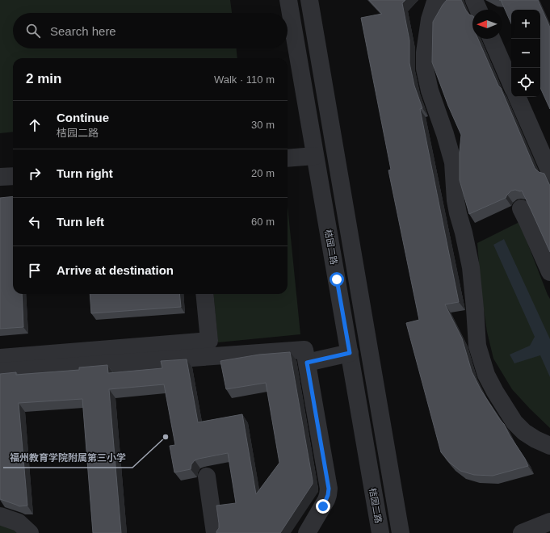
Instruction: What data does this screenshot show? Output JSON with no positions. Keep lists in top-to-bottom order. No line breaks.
{"streets":{"street":["桔园二路"]},"places":["福州教育学院附属第三小学"],"north":"left","page":{"map_buttons":["+","−"],"search":"Search here","heading":["2 min","Walk · 110 m"],"list":[["Continue","桔园二路","30 m"],["Turn right","20 m"],["Turn left","60 m"],"Arrive at destination"]}}
